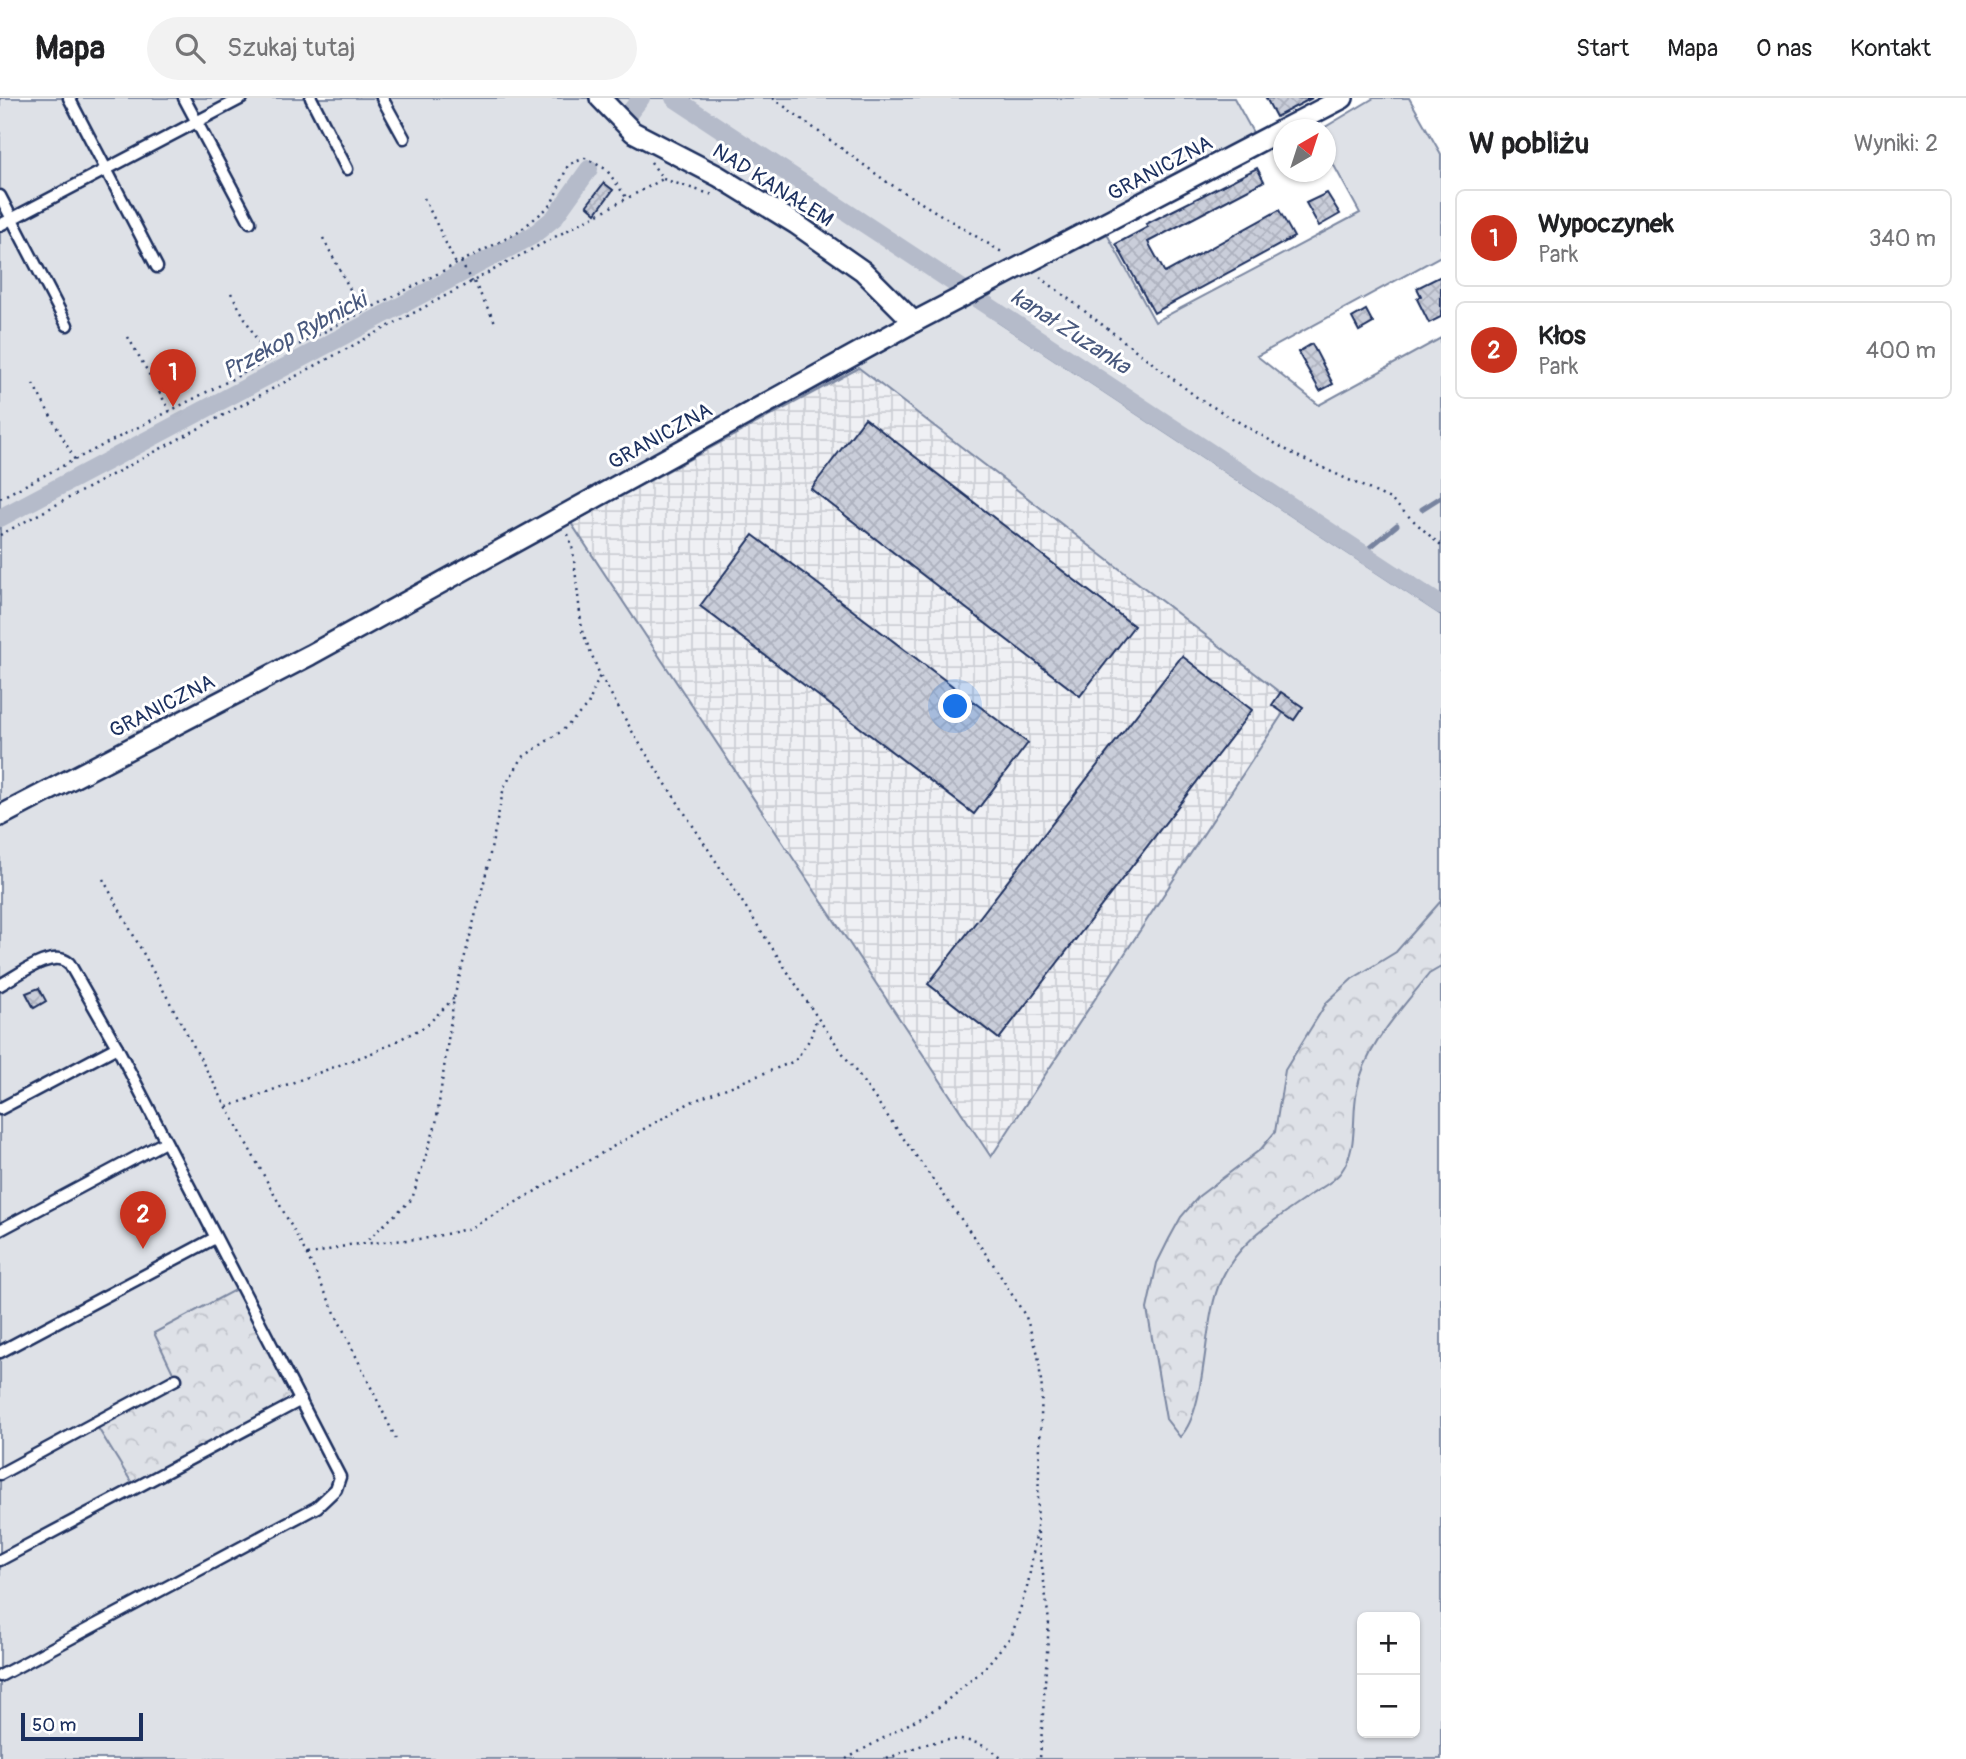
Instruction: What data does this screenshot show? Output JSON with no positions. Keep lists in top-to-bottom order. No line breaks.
{"streets":{"street":["GRANICZNA","NAD KANAŁEM"]},"crossings":[["GRANICZNA","NAD KANAŁEM"]],"water":["kanał Zuzanka","Przekop Rybnicki"],"scale_bar":"50 m","north":"top right","page":{"header":"Mapa","search":"Szukaj tutaj","nav":["Start","Mapa","O nas","Kontakt"],"heading":["W pobliżu","Wyniki: 2"],"list":[{"mark":"1","name":"Wypoczynek","note":"Park","value":"340 m"},{"mark":"2","name":"Kłos","note":"Park","value":"400 m"}],"pins":["1","2"],"map_buttons":["+","−"],"scale":"50 m"}}
